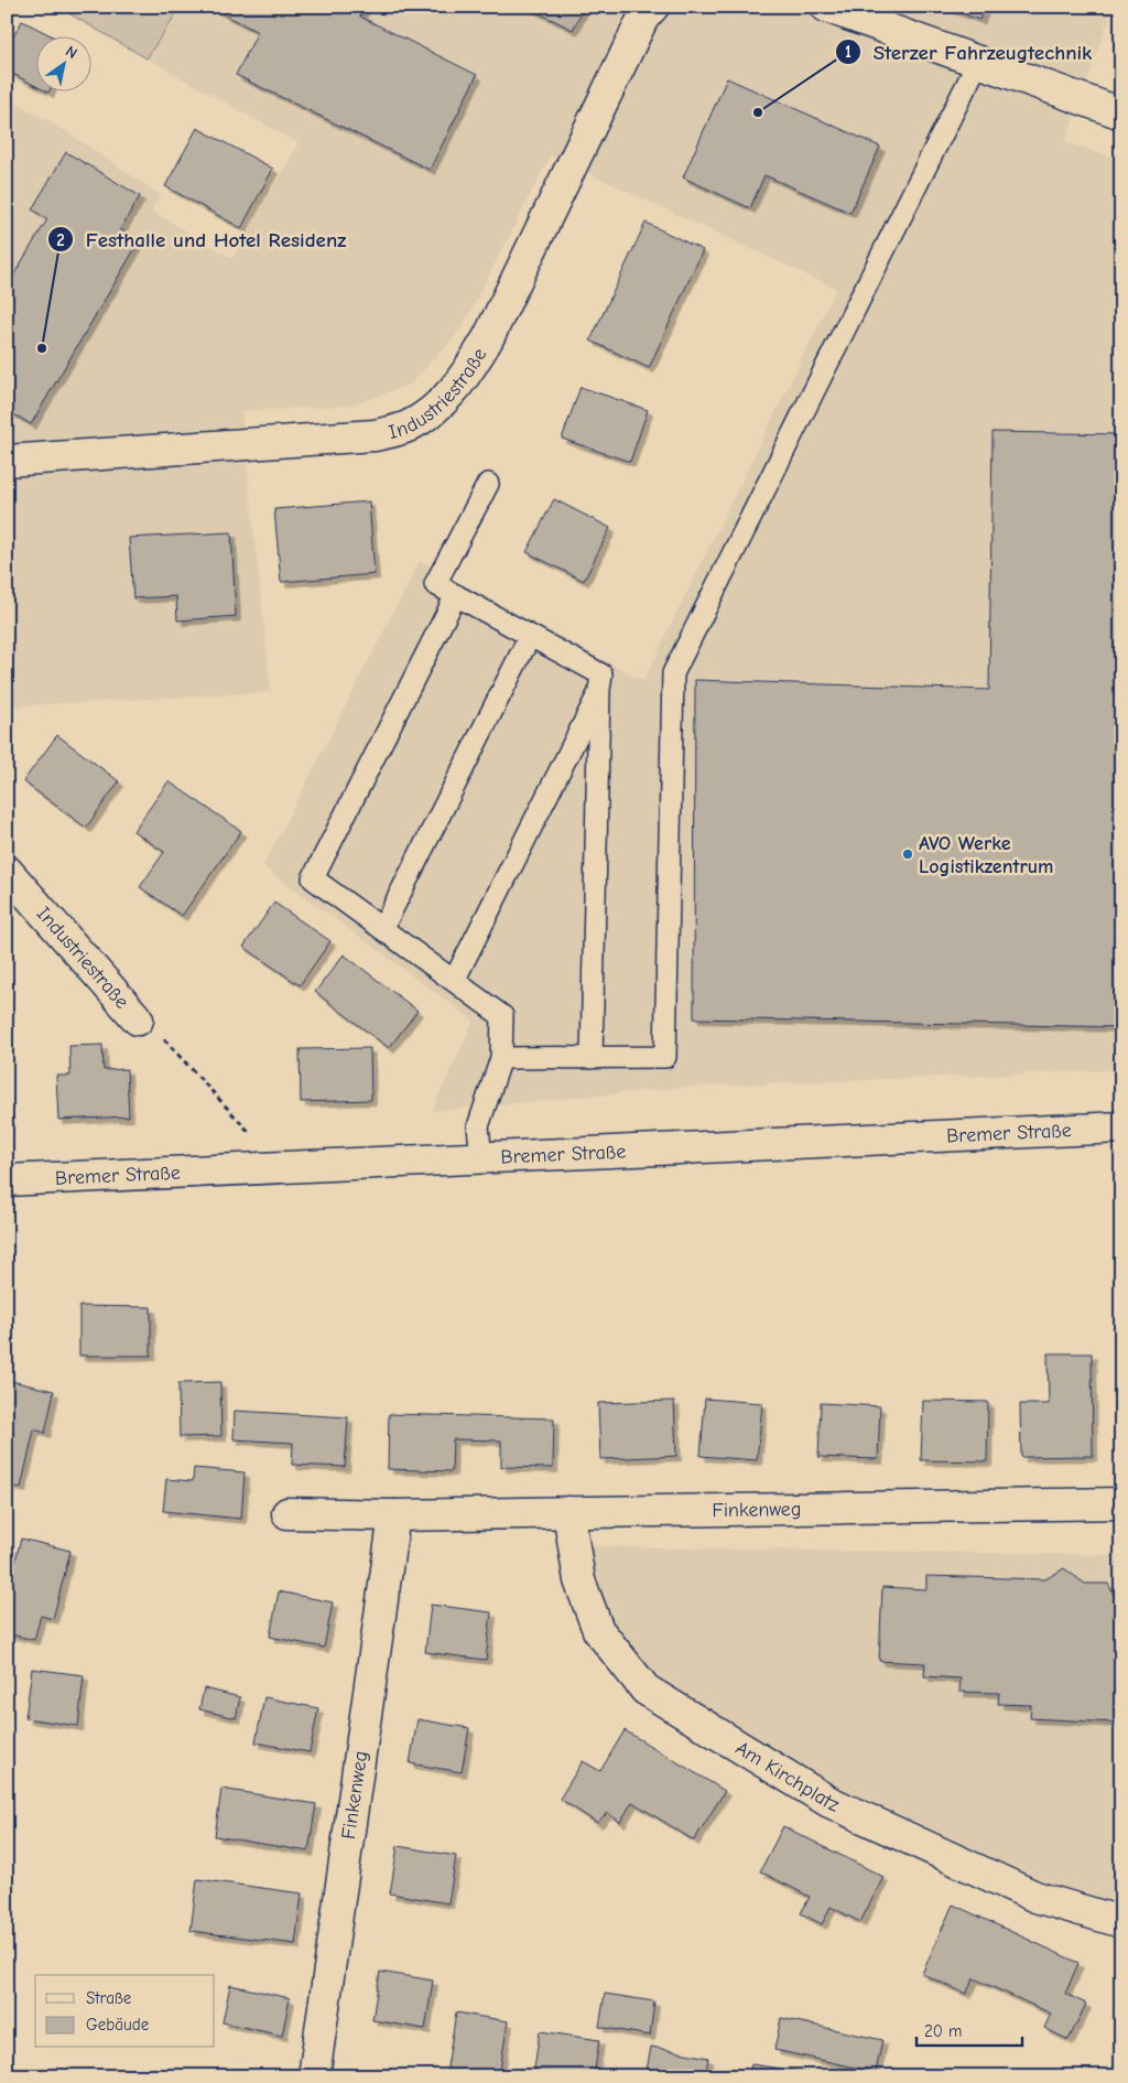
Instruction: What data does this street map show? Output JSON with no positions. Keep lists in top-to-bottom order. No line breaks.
{"streets":{"street":["Industriestraße","Bremer Straße","Finkenweg","Am Kirchplatz"]},"crossings":[["Finkenweg","Am Kirchplatz"]],"places":["Sterzer Fahrzeugtechnik","Festhalle und Hotel Residenz","AVO Werke Logistikzentrum"],"legend":["Straße","Gebäude"],"scale_bar":"20 m","north":"top right"}
